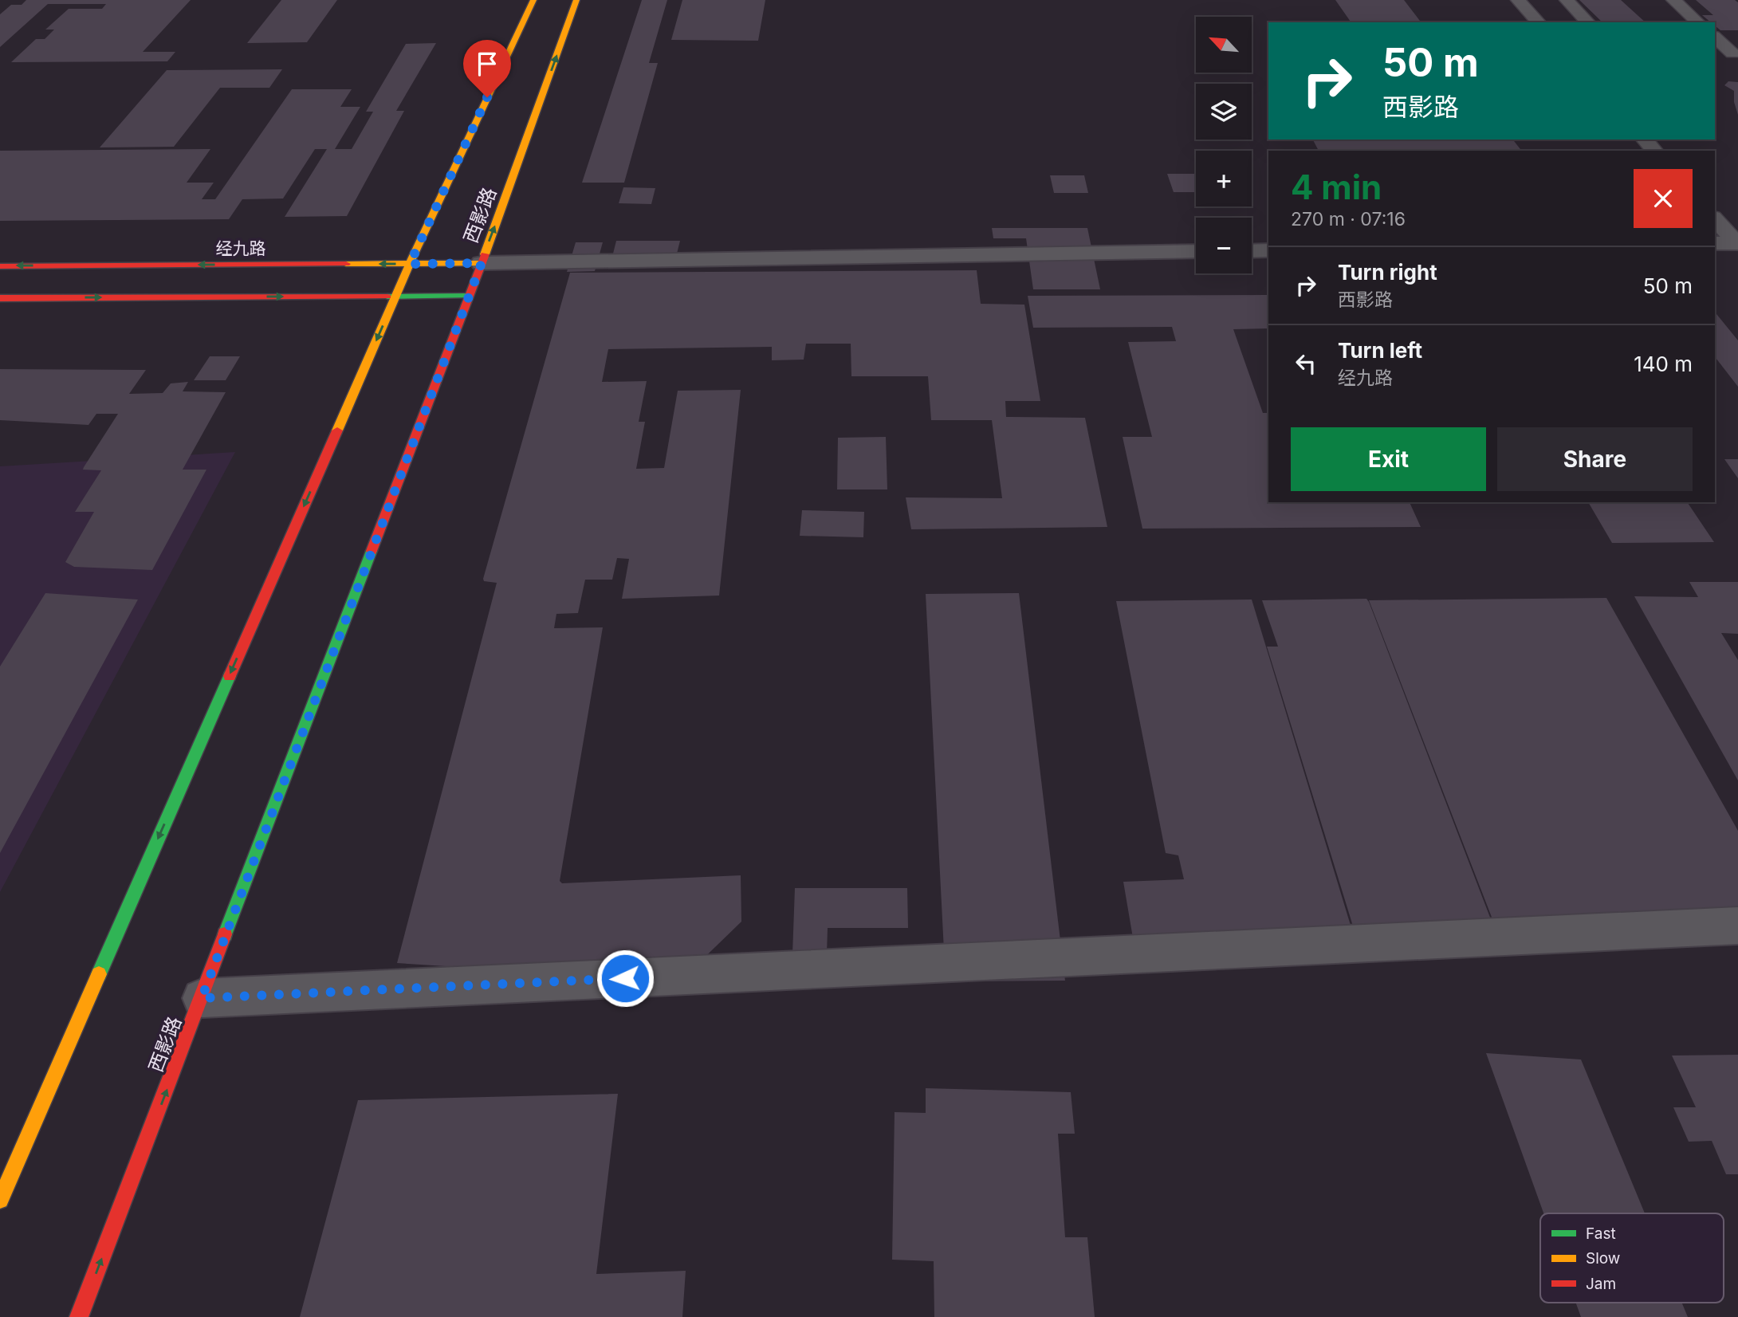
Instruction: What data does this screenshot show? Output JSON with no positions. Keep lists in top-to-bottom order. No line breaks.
{"streets":{"main road":["西影路","经九路"]},"crossings":[["西影路","经九路"]],"legend":["Fast","Slow","Jam"],"north":"top left","page":{"map_buttons":["+","−"],"turn":["50 m","西影路"],"heading":["4 min","270 m · 07:16"],"list":[{"name":"Turn right","note":"西影路","value":"50 m"},{"name":"Turn left","note":"经九路","value":"140 m"}],"buttons":["Exit","Share"]}}
